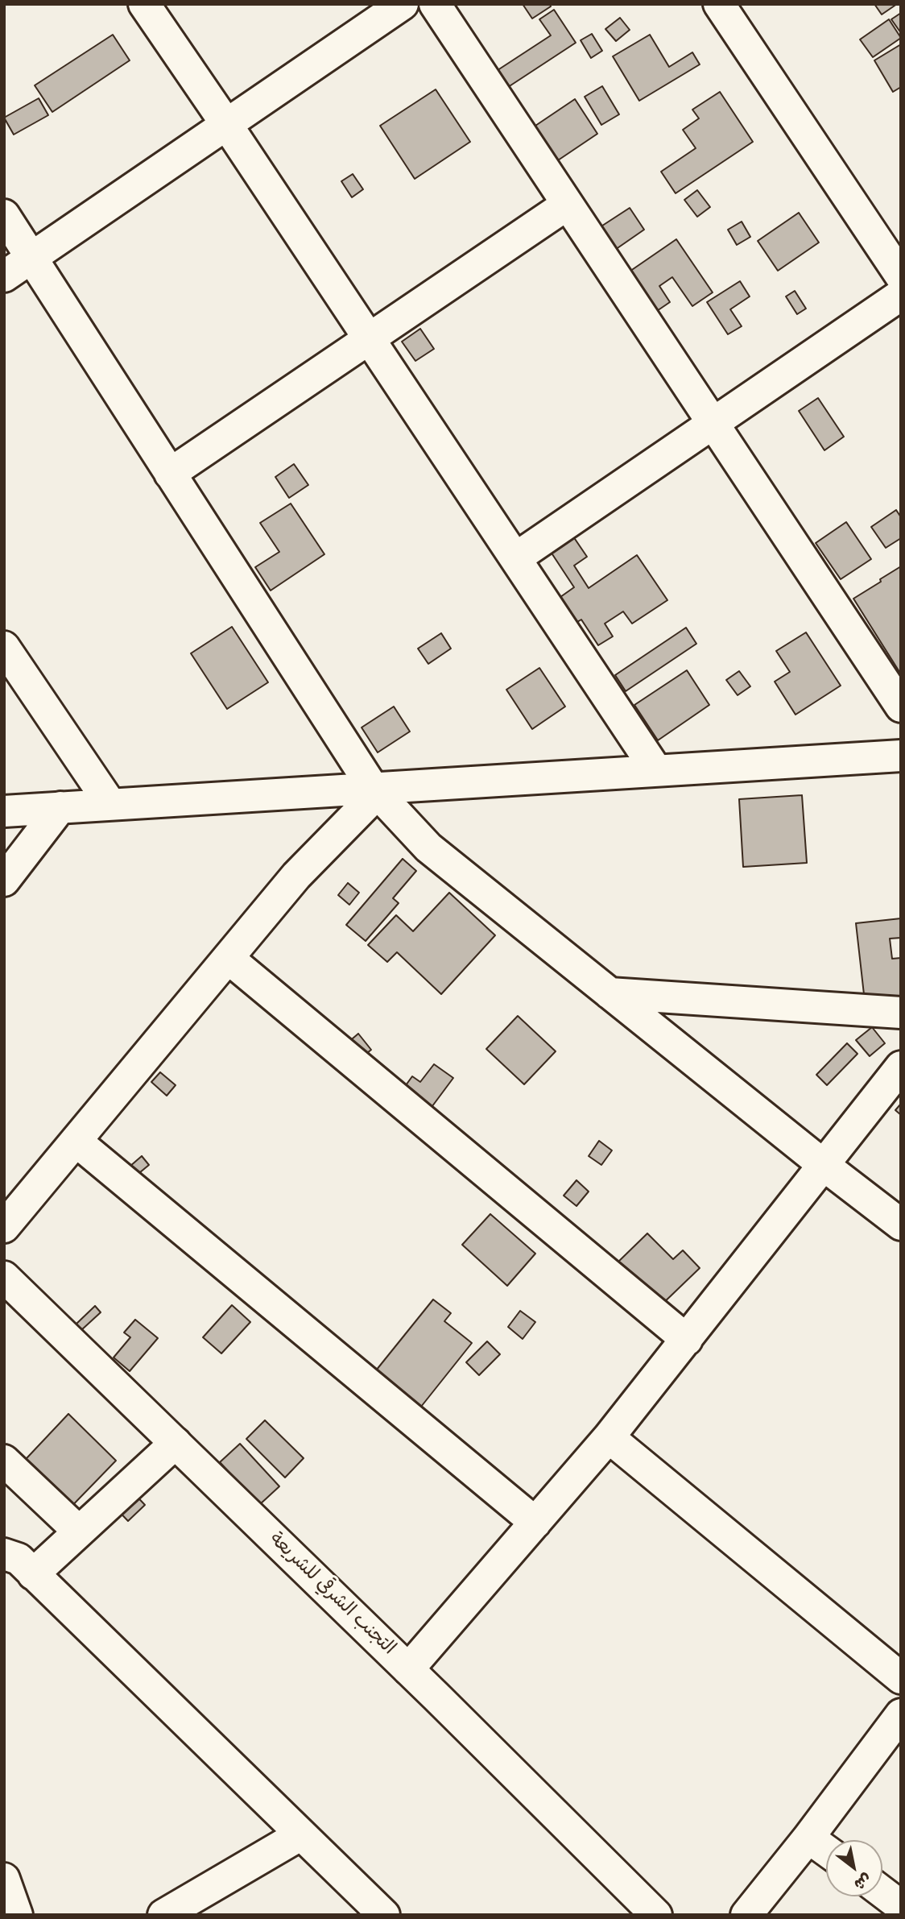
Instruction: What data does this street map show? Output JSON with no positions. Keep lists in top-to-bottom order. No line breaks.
{"streets":{"street":["التجنب الشرقي للشريعة"]},"north":"bottom right"}
